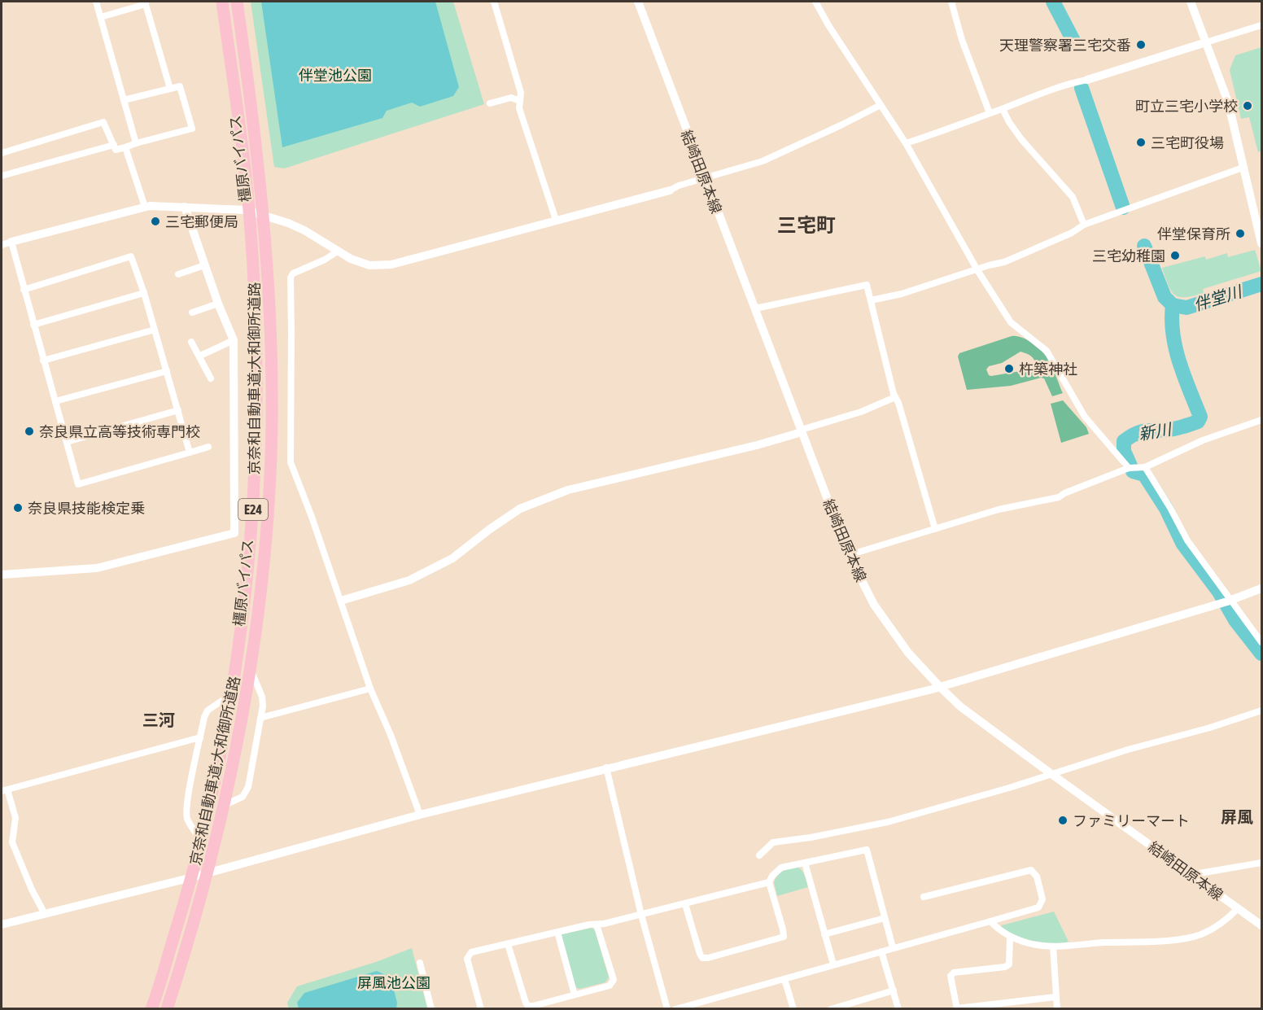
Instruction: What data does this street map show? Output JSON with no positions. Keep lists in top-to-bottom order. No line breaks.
{"streets":{"highway":["橿原バイパス","京奈和自動車道;大和御所道路","E24"],"street":["結崎田原本線"]},"crossings":[["橿原バイパス","京奈和自動車道;大和御所道路"]],"districts":["三宅町","三河","屏風"],"water":["伴堂川","新川"],"parks":["伴堂池公園","屏風池公園"],"places":["天理警察署三宅交番","町立三宅小学校","三宅町役場","三宅郵便局","伴堂保育所","三宅幼稚園","杵築神社","奈良県立高等技術専門校","奈良県技能検定乗","ファミリーマート"]}
